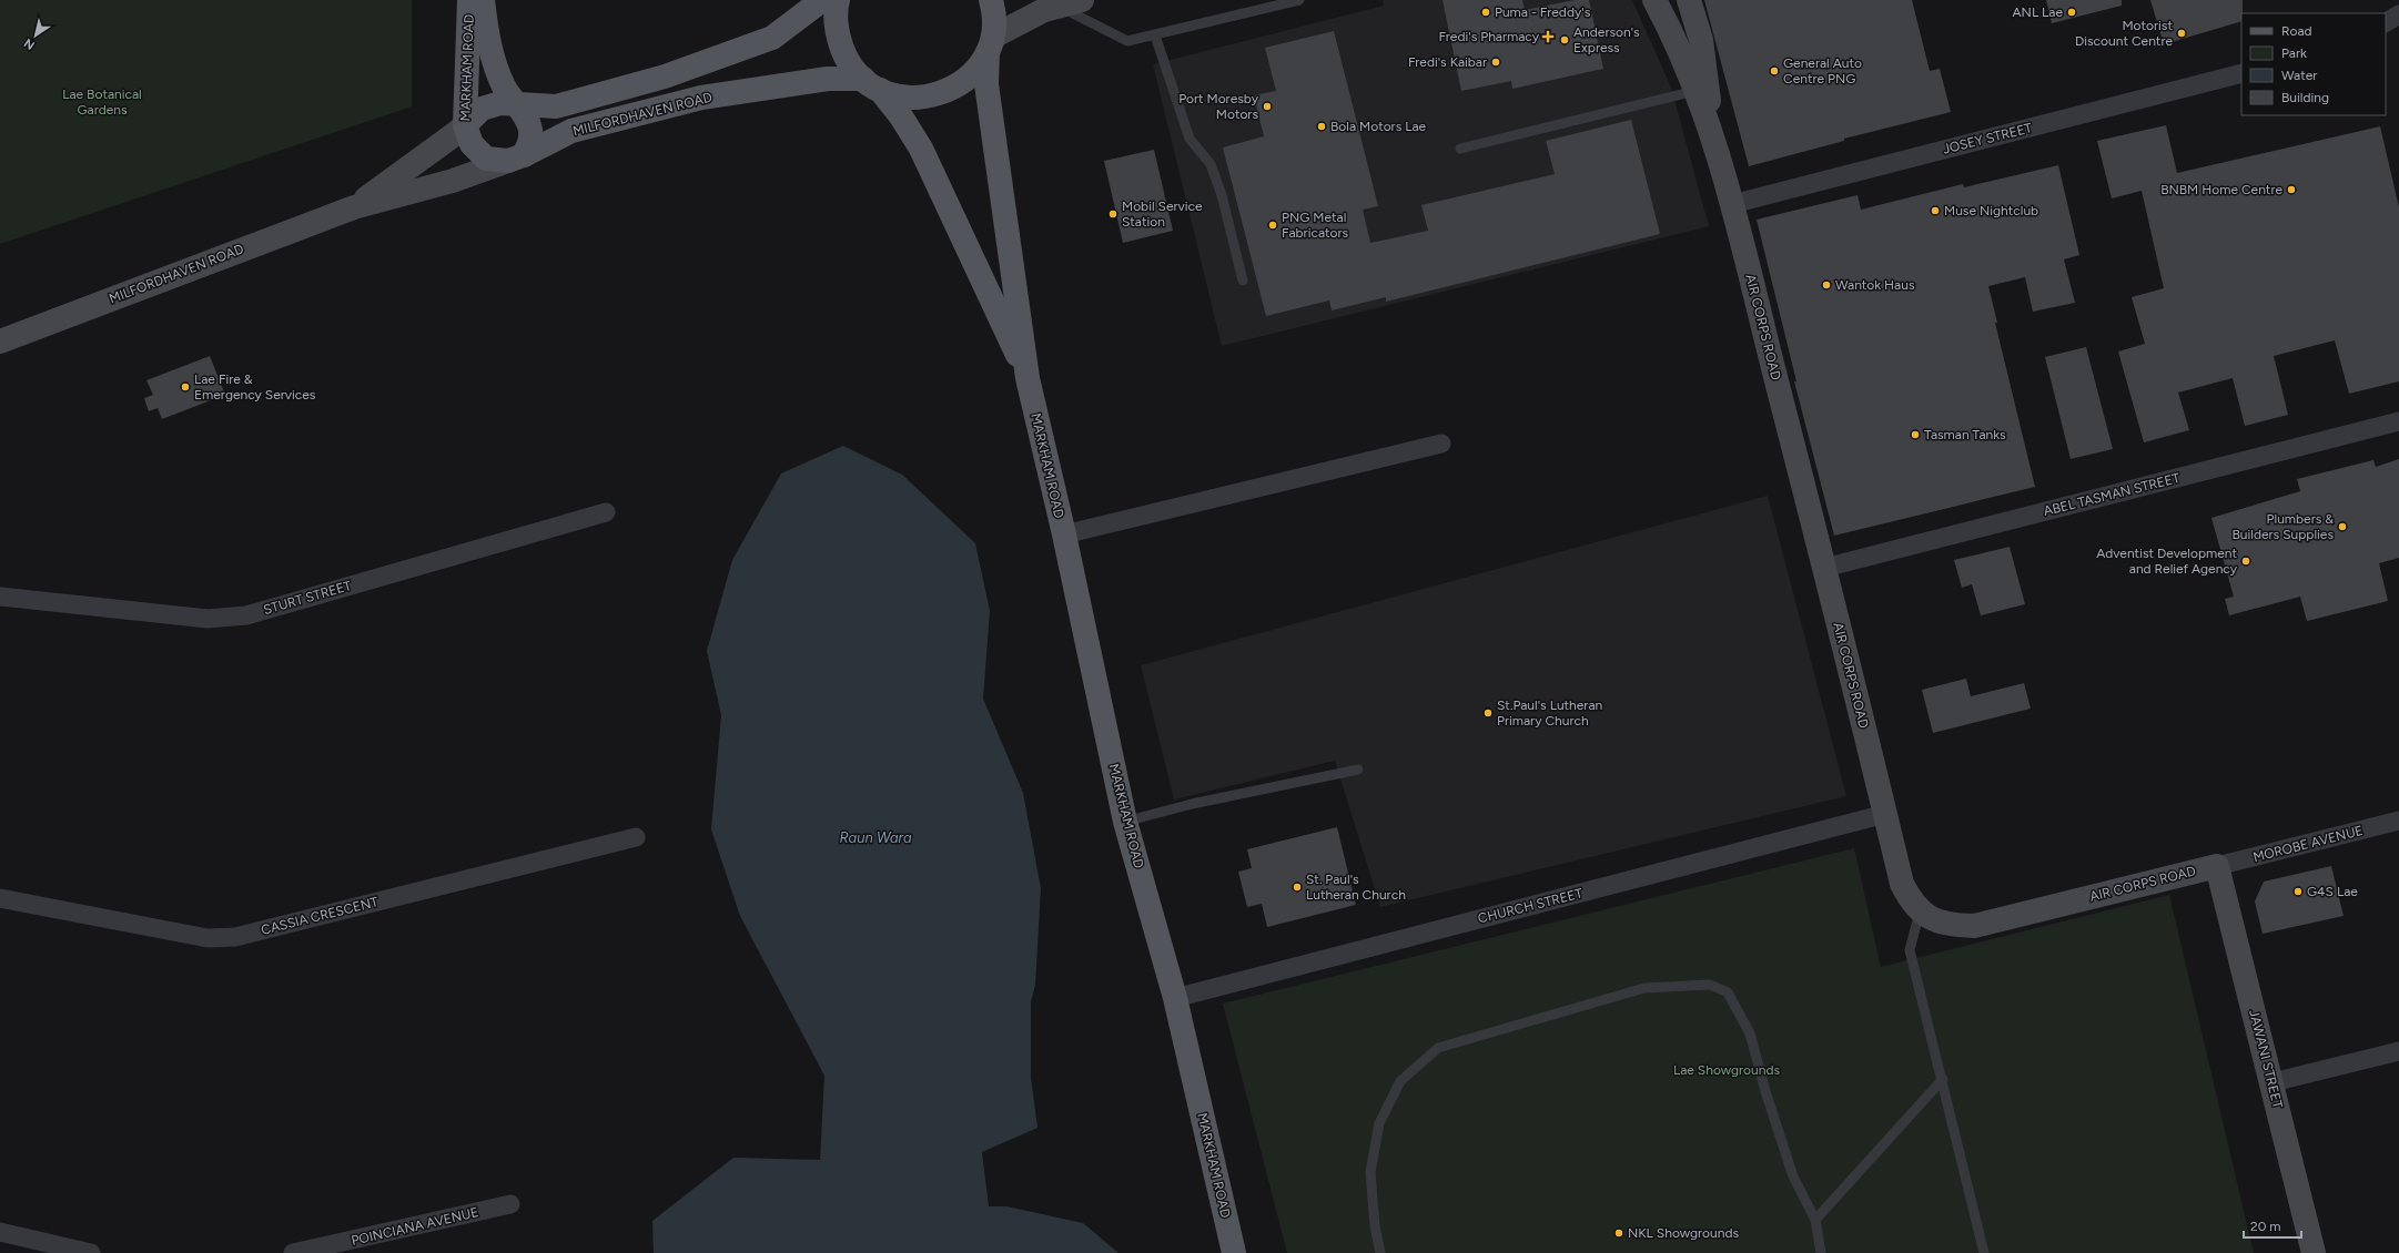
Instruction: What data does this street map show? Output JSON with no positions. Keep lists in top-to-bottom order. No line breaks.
{"streets":{"main road":["MARKHAM ROAD","MILFORDHAVEN ROAD"],"street":["JOSEY STREET","AIR CORPS ROAD","ABEL TASMAN STREET","STURT STREET","MOROBE AVENUE","CHURCH STREET","CASSIA CRESCENT","JAWANI STREET","POINCIANA AVENUE"]},"crossings":[["MARKHAM ROAD","MILFORDHAVEN ROAD"],["MARKHAM ROAD","CHURCH STREET"],["JOSEY STREET","AIR CORPS ROAD"],["AIR CORPS ROAD","ABEL TASMAN STREET"],["AIR CORPS ROAD","MOROBE AVENUE"],["AIR CORPS ROAD","CHURCH STREET"],["AIR CORPS ROAD","JAWANI STREET"],["MOROBE AVENUE","JAWANI STREET"]],"water":["Raun Wara"],"parks":["Lae Botanical Gardens","Lae Showgrounds"],"places":{"other":["Puma - Freddy's","ANL Lae","Motorist Discount Centre","Anderson's Express","Fredi's Kaibar","General Auto Centre PNG","Port Moresby Motors","Bola Motors Lae","BNBM Home Centre","Muse Nightclub","Mobil Service Station","PNG Metal Fabricators","Wantok Haus","Lae Fire & Emergency Services","Tasman Tanks","Plumbers & Builders Supplies","Adventist Development and Relief Agency","St.Paul's Lutheran Primary Church","St. Paul's Lutheran Church","G4S Lae","NKL Showgrounds"],"health":["Fredi's Pharmacy"]},"legend":["Road","Park","Water","Building"],"scale_bar":"20 m","north":"bottom left"}
